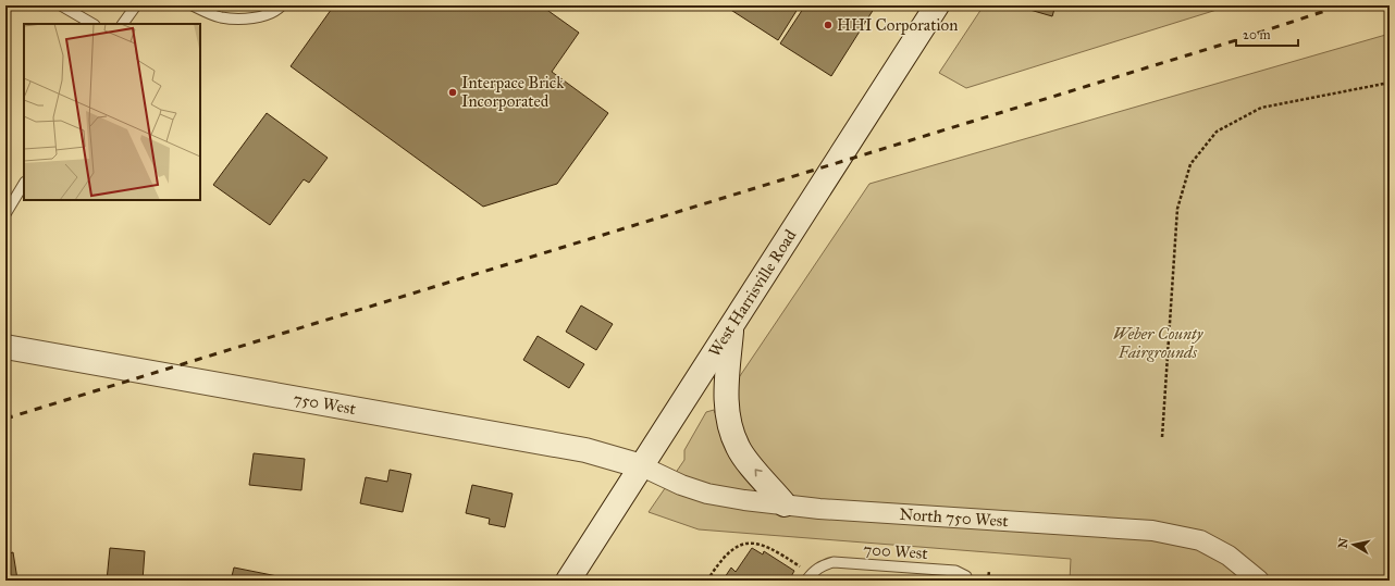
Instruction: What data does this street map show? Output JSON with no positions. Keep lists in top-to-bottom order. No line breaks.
{"streets":{"main road":["West Harrisville Road","750 West"],"street":["North 750 West"],"lane":["700 West"]},"crossings":[["West Harrisville Road","750 West"],["West Harrisville Road","North 750 West"],["750 West","North 750 West"]],"parks":["Weber County Fairgrounds"],"places":["HHI Corporation","Interpace Brick Incorporated"],"scale_bar":"20 m","north":"left"}
